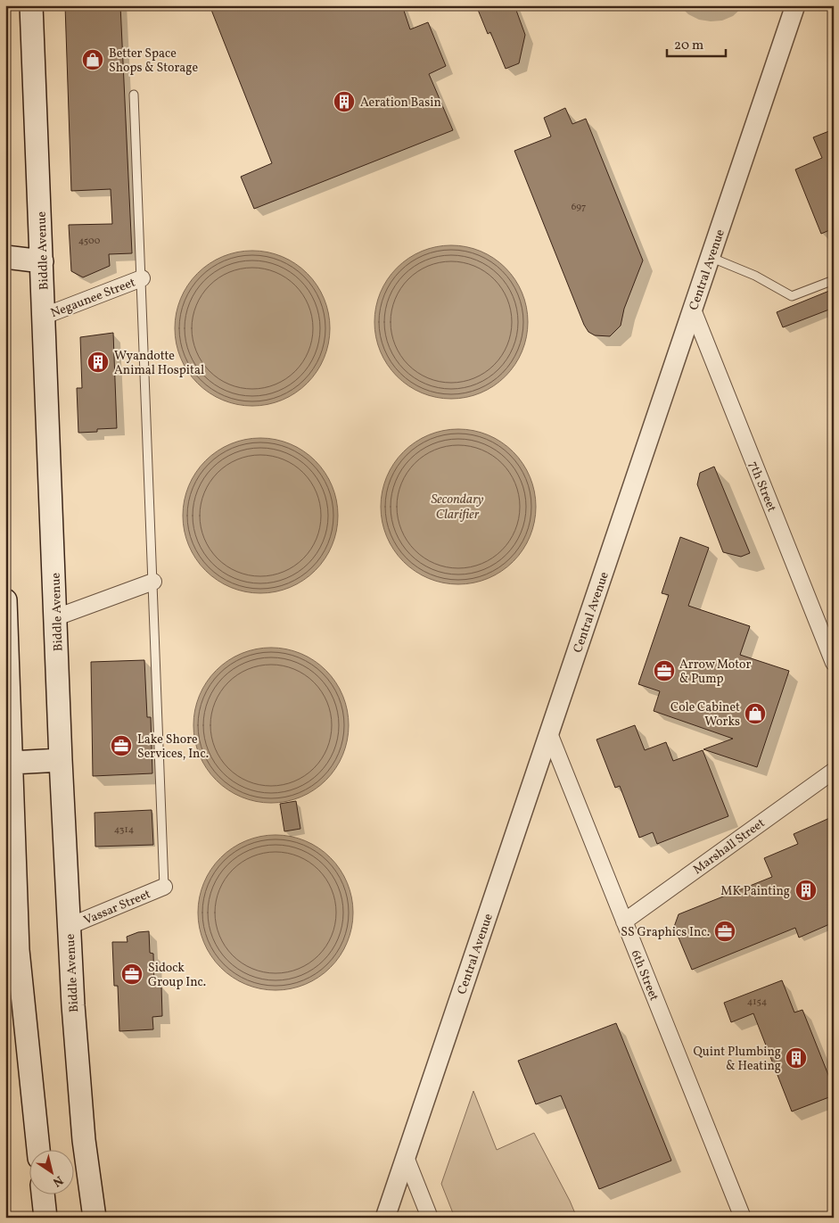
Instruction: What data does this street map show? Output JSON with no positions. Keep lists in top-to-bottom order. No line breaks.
{"streets":{"main road":["Biddle Avenue"],"street":["Central Avenue","Negaunee Street","7th Street","Marshall Street","Vassar Street","6th Street"]},"crossings":[["Biddle Avenue","Negaunee Street"],["Biddle Avenue","Vassar Street"],["Central Avenue","7th Street"],["Central Avenue","6th Street"],["Marshall Street","6th Street"]],"water":["Secondary Clarifier"],"places":{"shop":["Better Space Shops & Storage","Cole Cabinet Works"],"building":["Aeration Basin","Wyandotte Animal Hospital","MK Painting","Quint Plumbing & Heating"],"office":["Arrow Motor & Pump","Lake Shore Services, Inc.","SS Graphics Inc.","Sidock Group Inc."]},"house_numbers":["697","4500","4314","4154"],"scale_bar":"20 m","north":"bottom right"}
